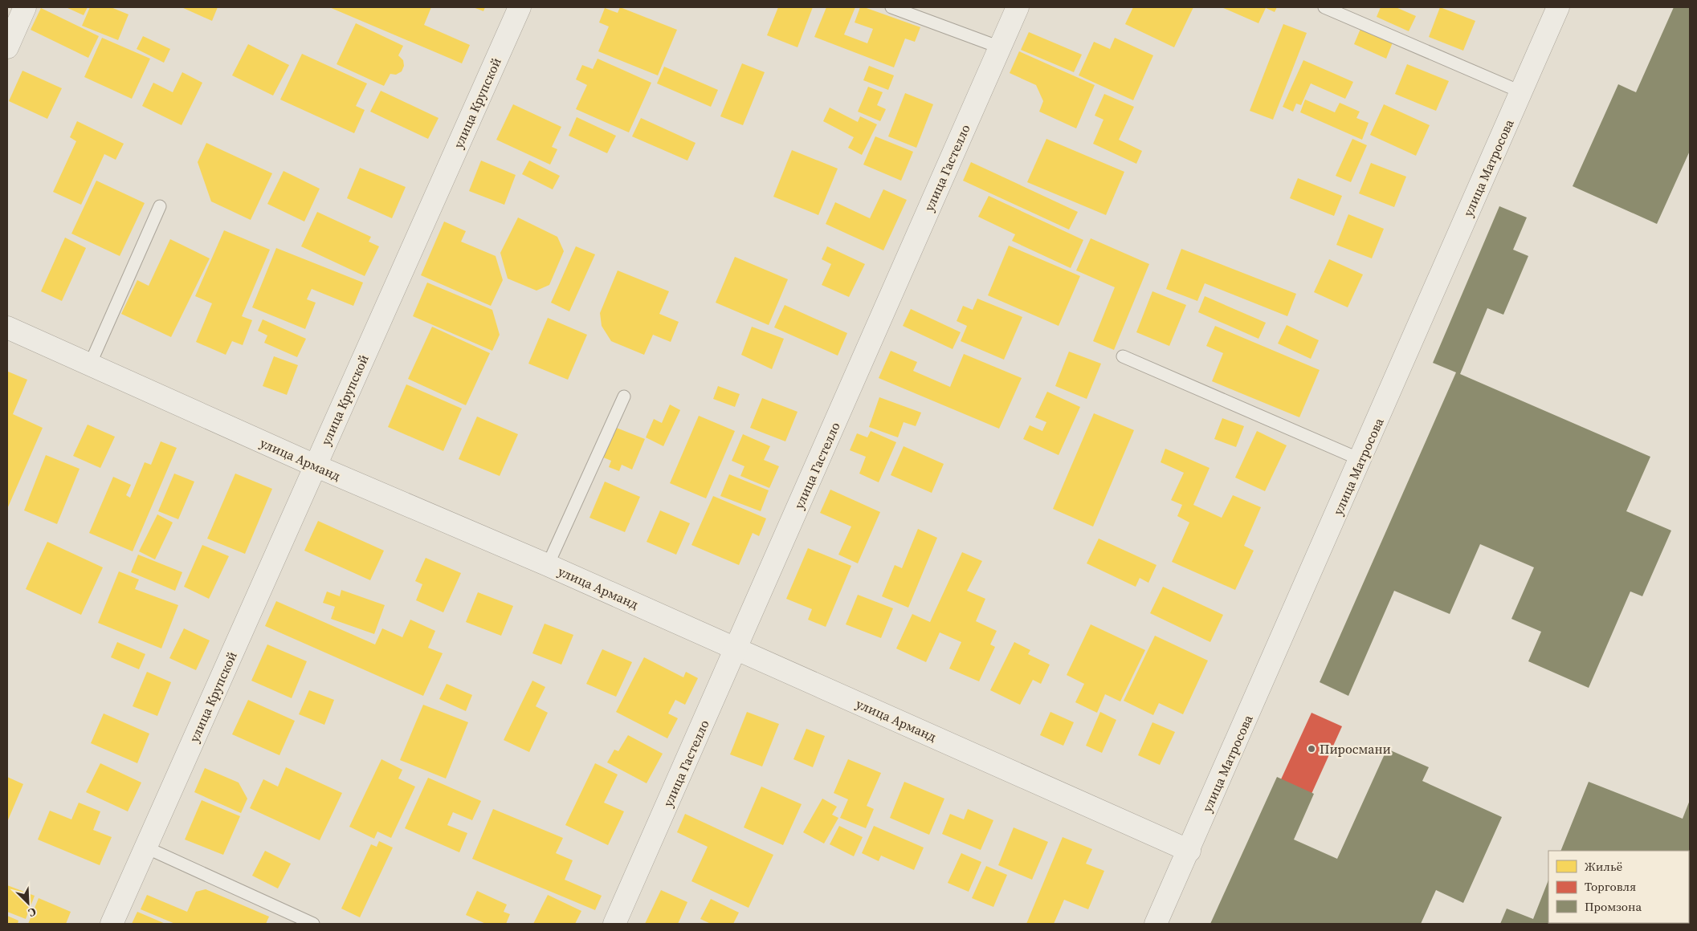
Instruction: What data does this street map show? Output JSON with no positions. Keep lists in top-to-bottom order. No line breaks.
{"streets":{"street":["улица Крупской","улица Гастелло","улица Матросова","улица Арманд"]},"crossings":[["улица Крупской","улица Арманд"],["улица Гастелло","улица Арманд"],["улица Матросова","улица Арманд"]],"places":["Пиросмани"],"legend":["Жильё","Торговля","Промзона"],"north":"bottom right"}
